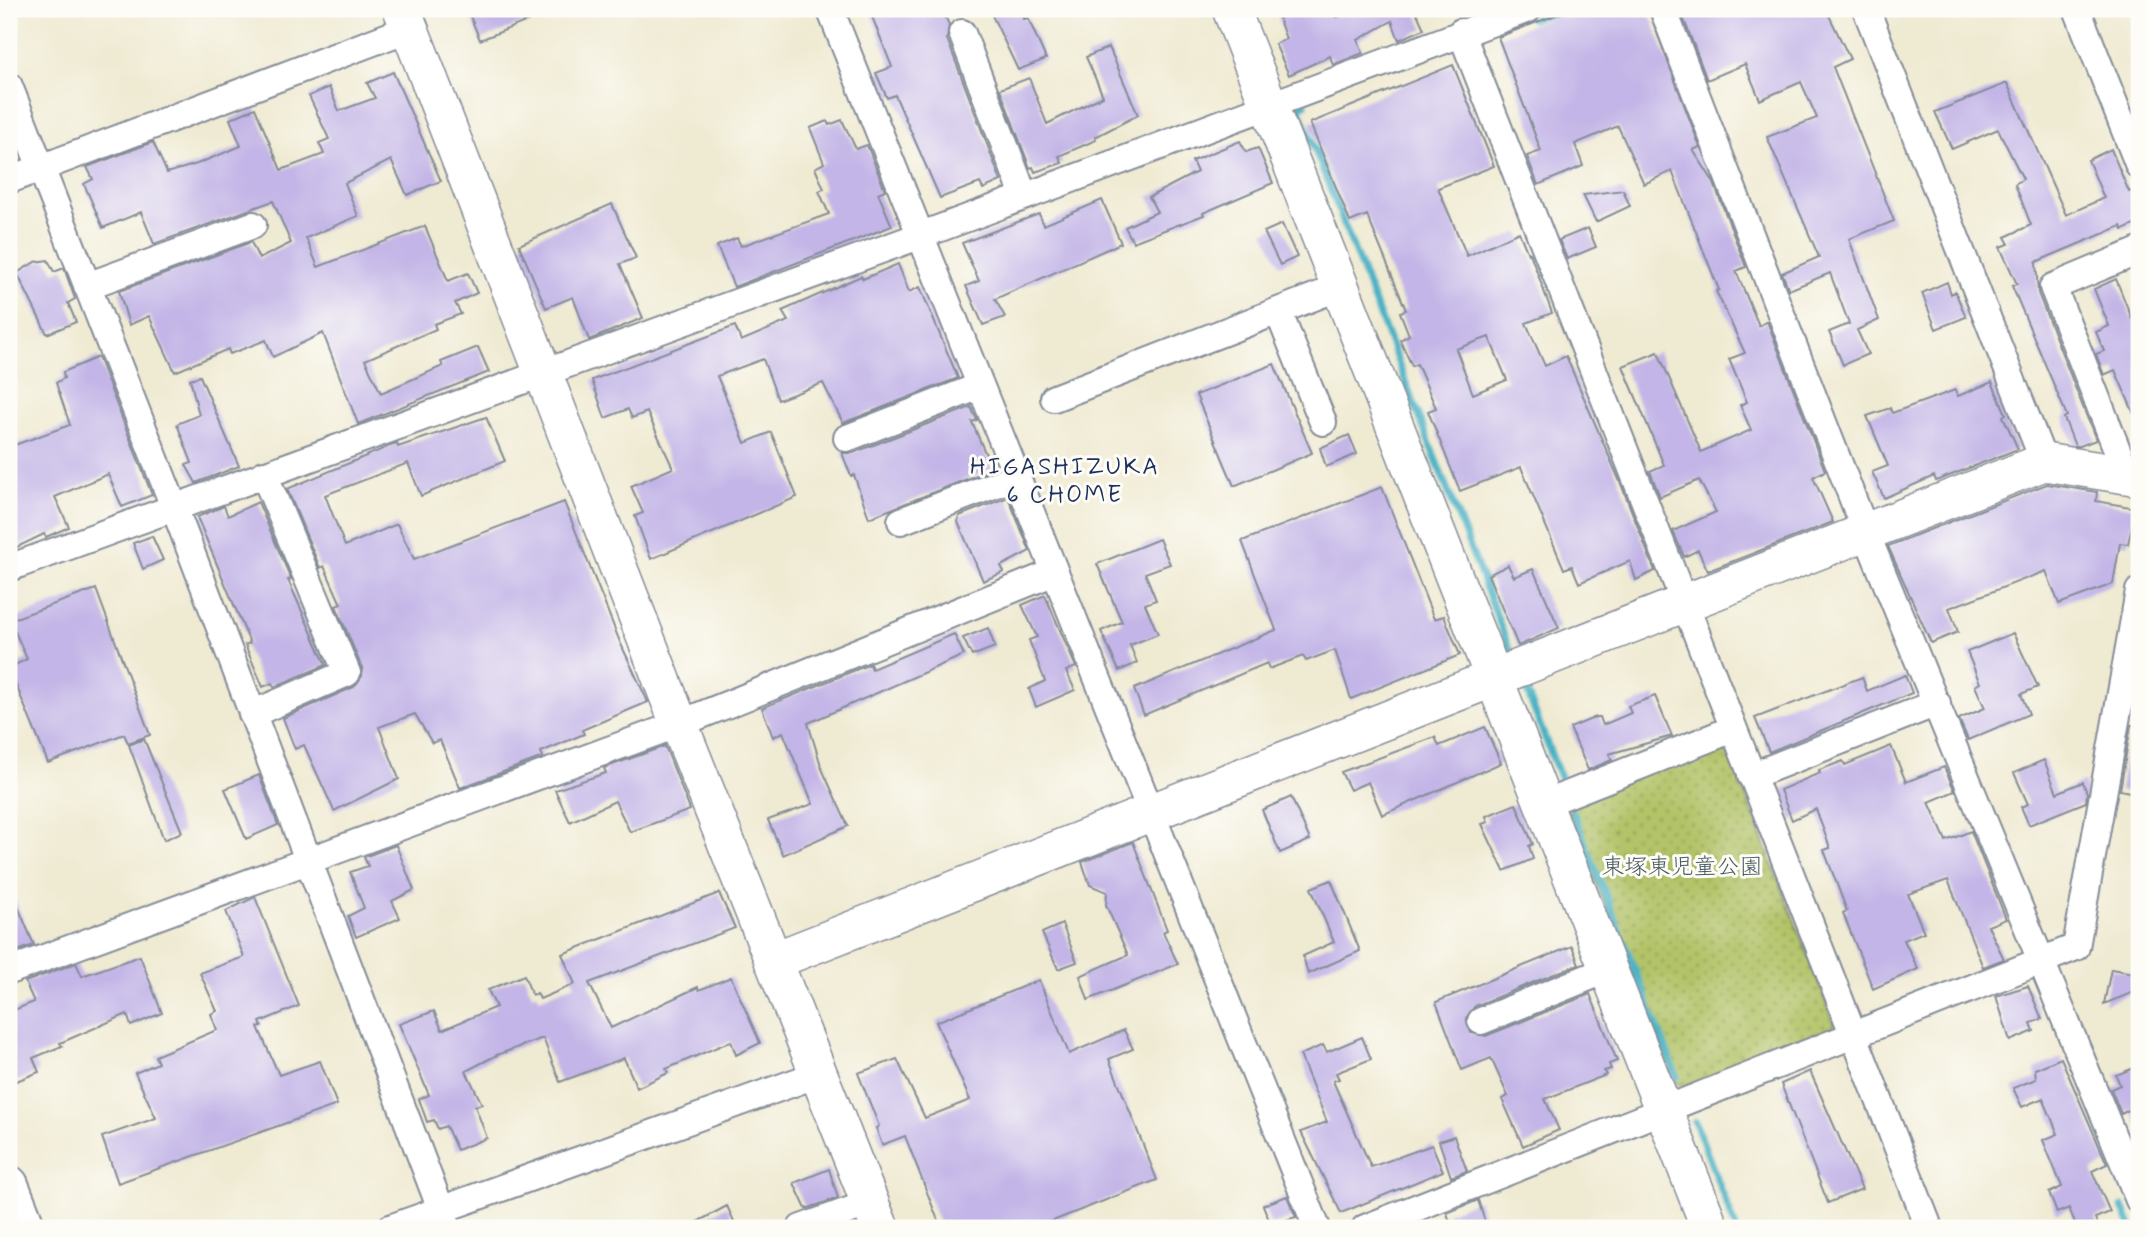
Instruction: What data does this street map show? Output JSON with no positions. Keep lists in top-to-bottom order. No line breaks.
{"districts":["HIGASHIZUKA 6 CHOME"],"parks":["東塚東児童公園"]}
